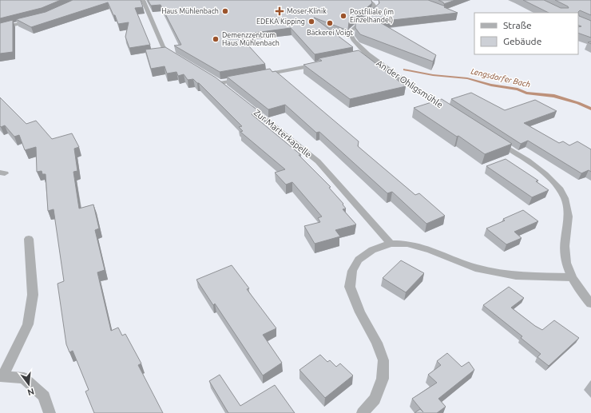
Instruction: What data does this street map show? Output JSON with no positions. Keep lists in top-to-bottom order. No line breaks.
{"streets":{"street":["An der Ohligsmühle","Zur Marterkapelle"]},"water":["Lengsdorfer Bach"],"places":{"other":["Haus Mühlenbach","Postfiliale (im Einzelhandel)","EDEKA Kipping","Bäckerei Voigt","Demenzzentrum Haus Mühlenbach"],"health":["Moser-Klinik"]},"legend":["Straße","Gebäude"],"north":"bottom"}
